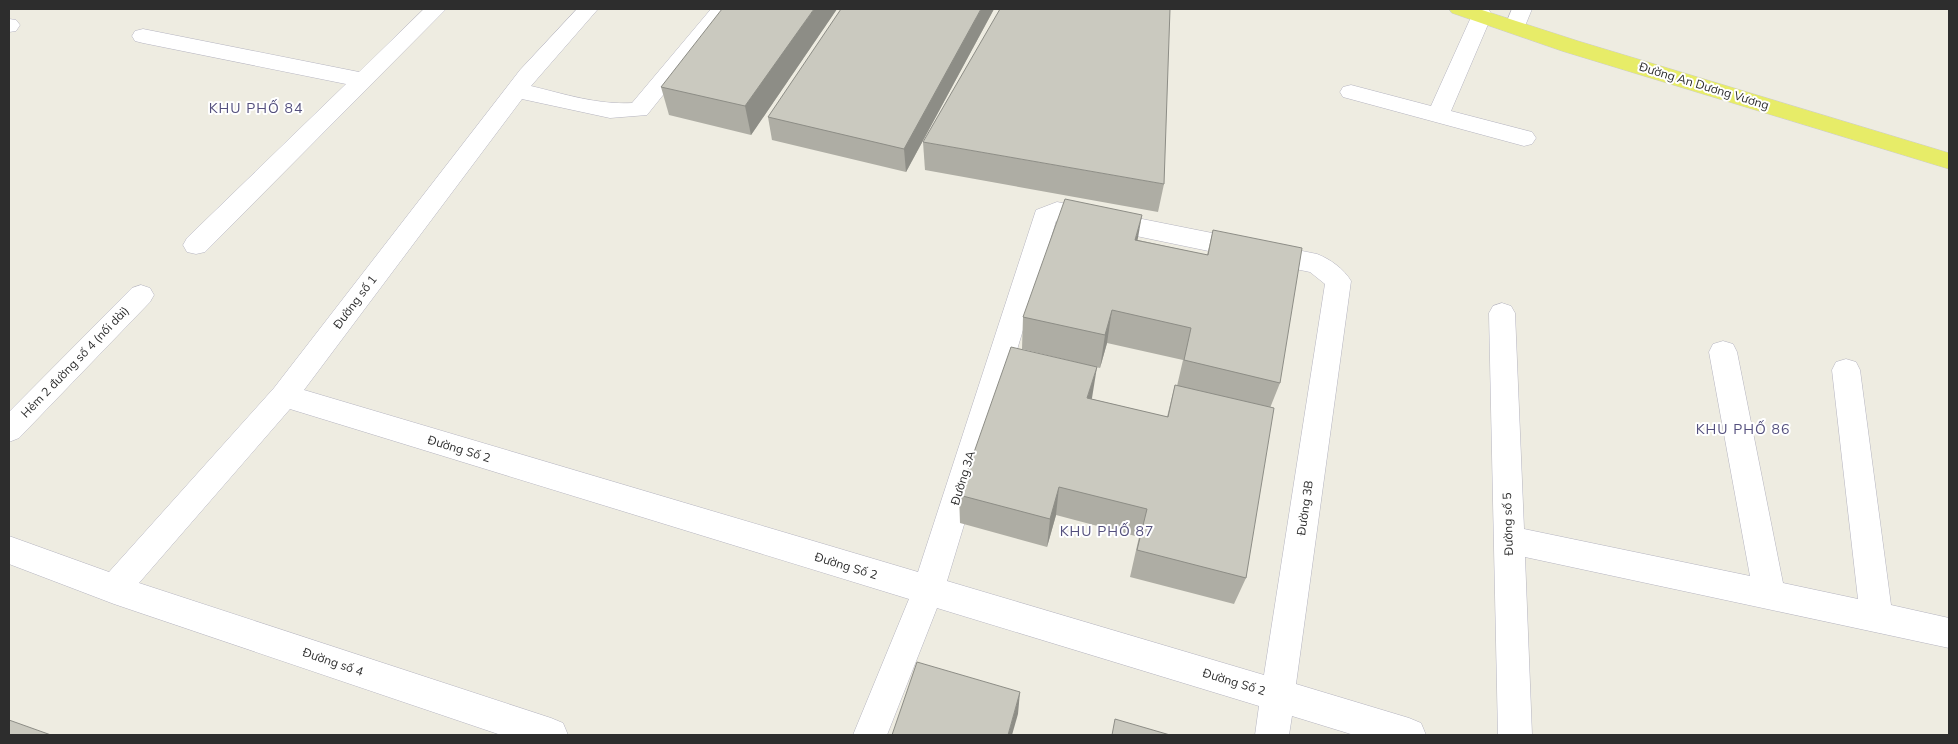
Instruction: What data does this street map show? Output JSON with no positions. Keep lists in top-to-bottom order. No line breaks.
{"streets":{"main road":["Đường An Dương Vương"],"street":["Đường số 1","Hẻm 2 đường số 4 (nối dài)","Đường Số 2","Đường 3A","Đường 3B","Đường số 5","Đường số 4"]},"crossings":[["Đường số 1","Đường Số 2"],["Đường số 1","Đường số 4"],["Đường Số 2","Đường 3A"],["Đường Số 2","Đường 3B"],["Đường 3A","Đường 3B"]],"districts":["KHU PHỐ 84","KHU PHỐ 86","KHU PHỐ 87"]}
